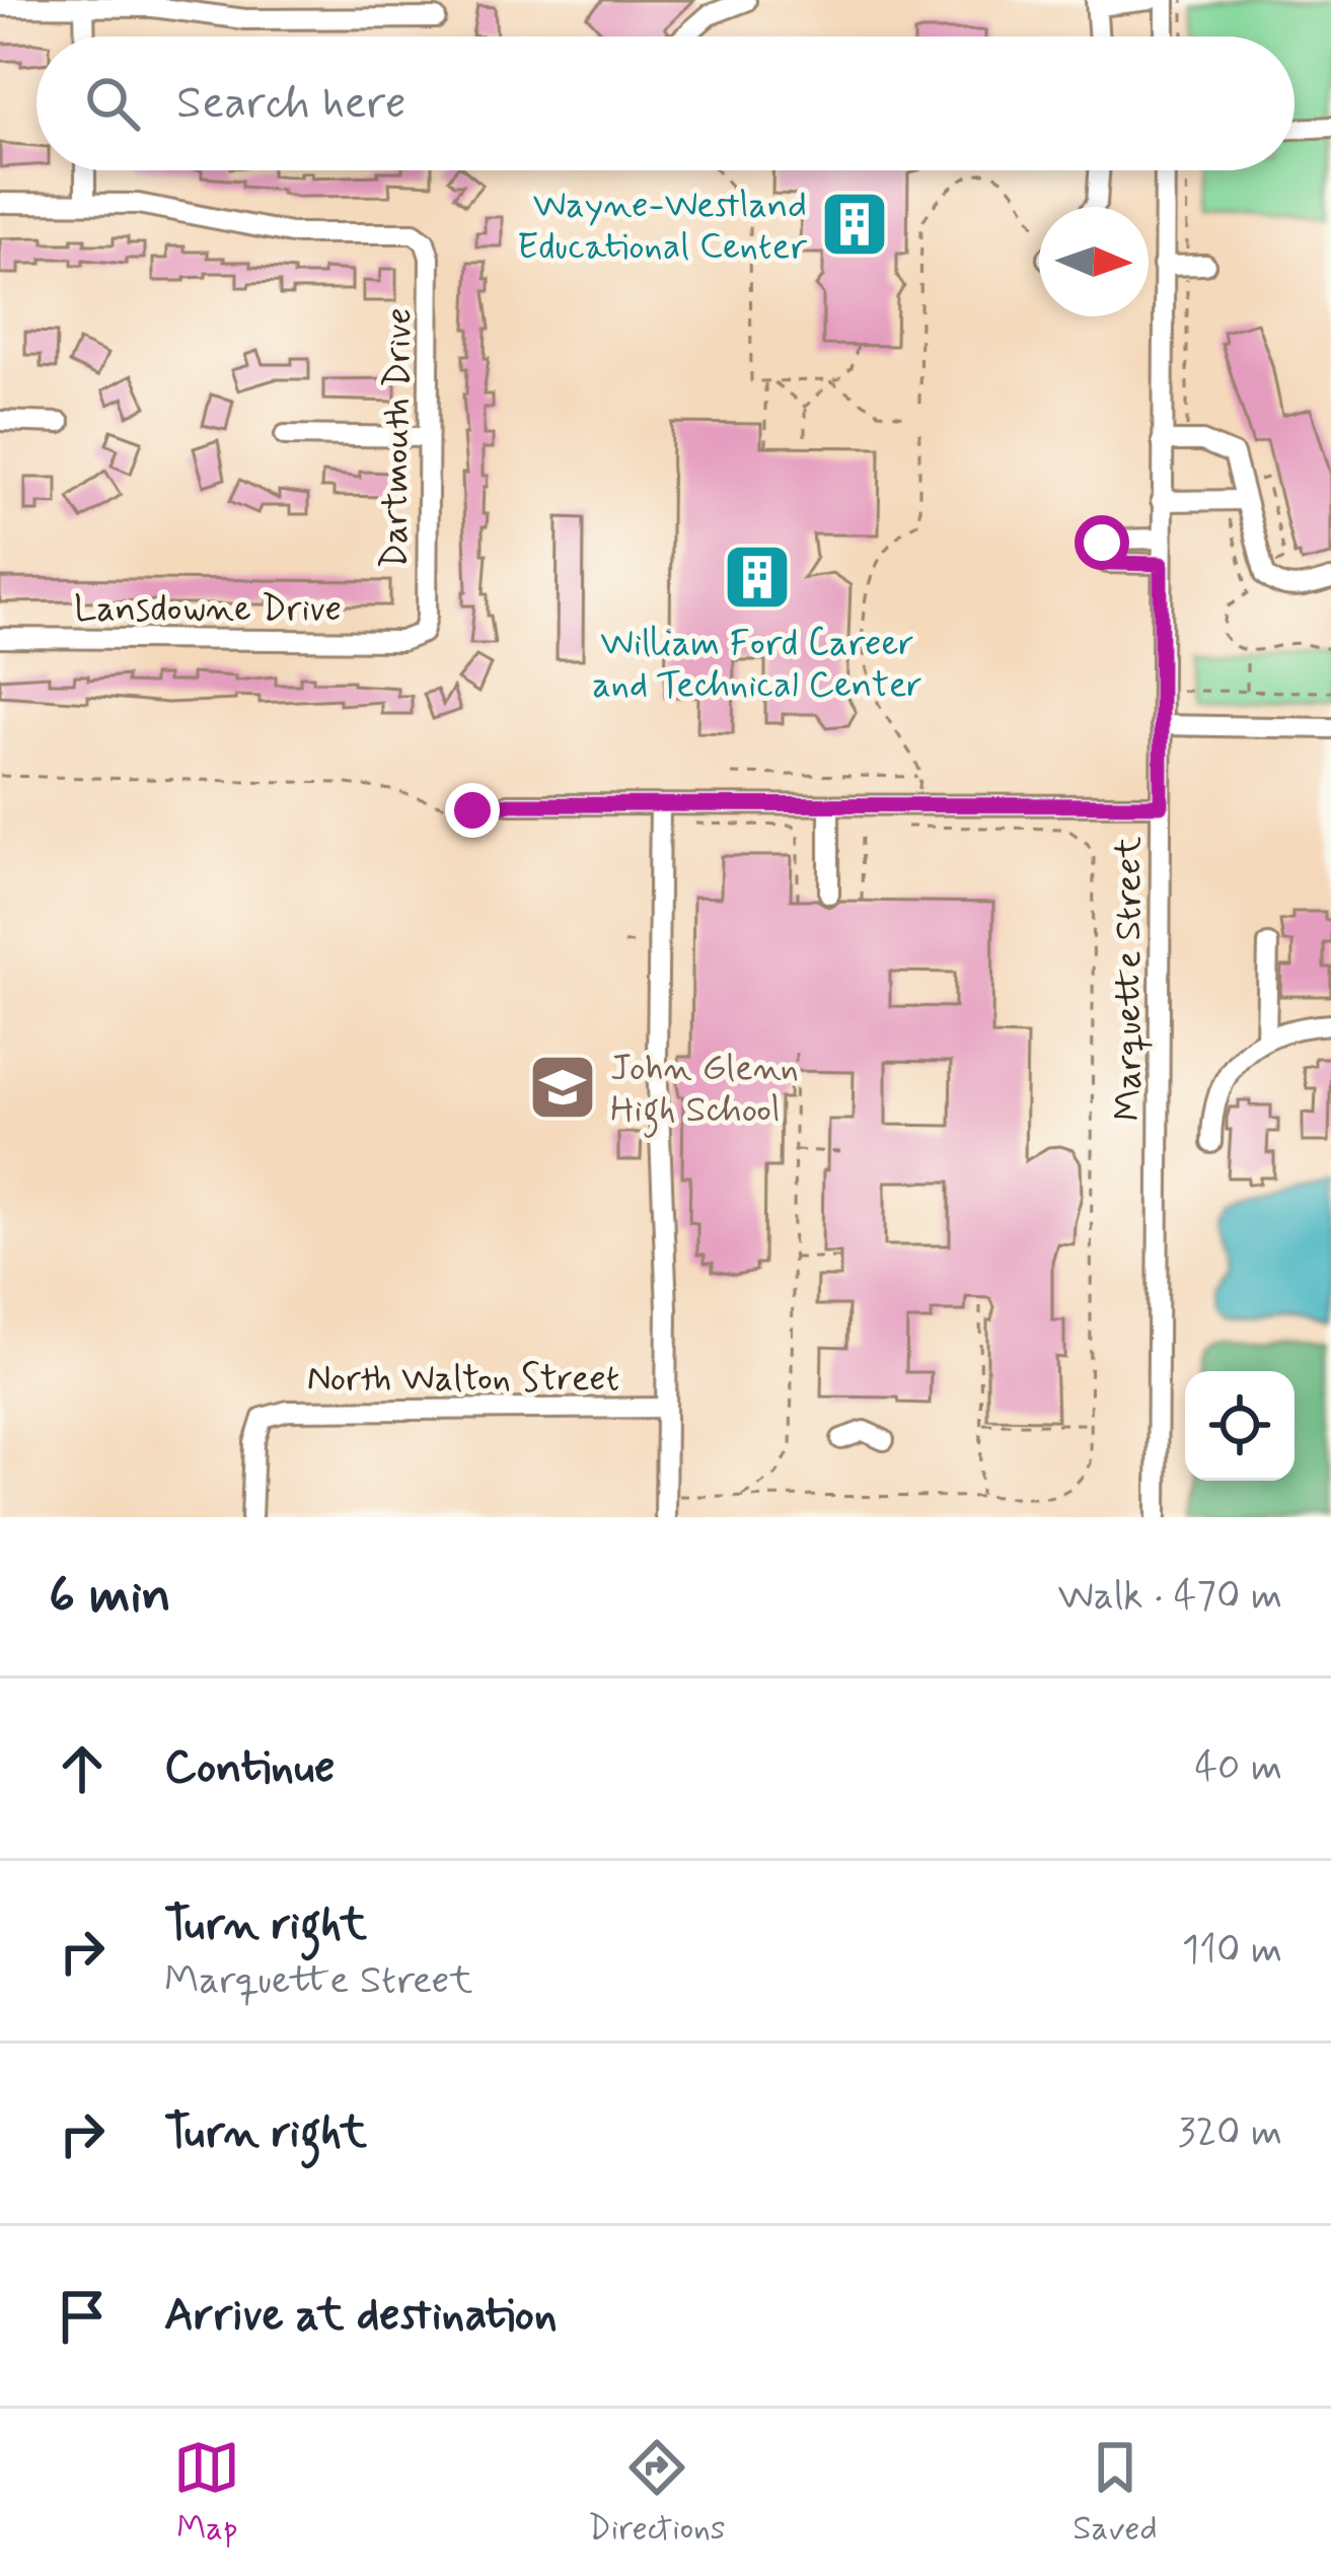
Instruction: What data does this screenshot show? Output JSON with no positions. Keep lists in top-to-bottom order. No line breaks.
{"streets":{"street":["Dartmouth Drive","Lansdowne Drive","Marquette Street","North Walton Street"]},"crossings":[["Dartmouth Drive","Lansdowne Drive"]],"places":{"building":["Wayne-Westland Educational Center","William Ford Career and Technical Center"],"school or university":["John Glenn High School"]},"north":"right","page":{"search":"Search here","heading":["6 min","Walk · 470 m"],"list":[["Continue","40 m"],["Turn right","Marquette Street","110 m"],["Turn right","320 m"],"Arrive at destination"],"nav":["Map","Directions","Saved"]}}
